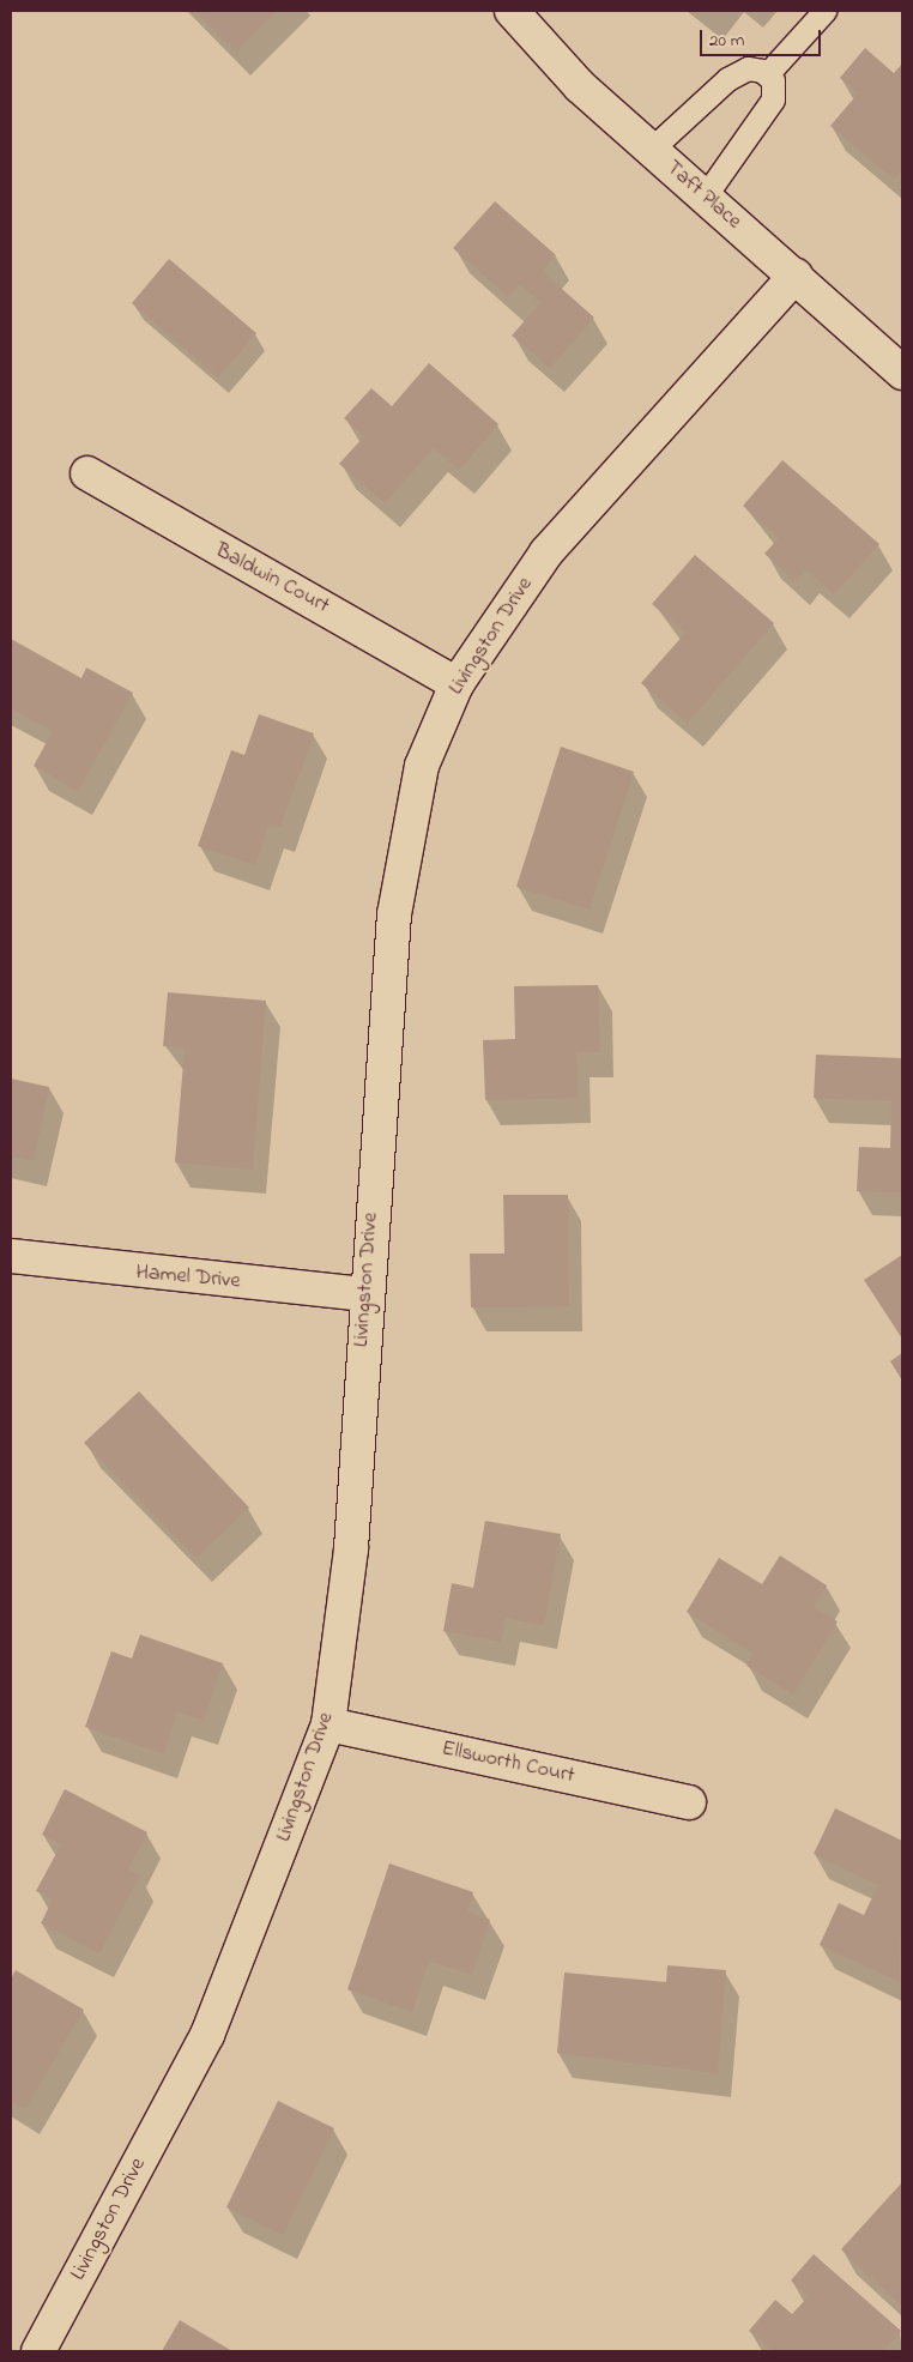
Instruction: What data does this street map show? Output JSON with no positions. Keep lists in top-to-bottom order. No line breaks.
{"streets":{"street":["Taft Place","Baldwin Court","Livingston Drive","Hamel Drive","Ellsworth Court"]},"crossings":[["Taft Place","Livingston Drive"],["Baldwin Court","Livingston Drive"],["Livingston Drive","Hamel Drive"],["Livingston Drive","Ellsworth Court"]],"scale_bar":"20 m"}
